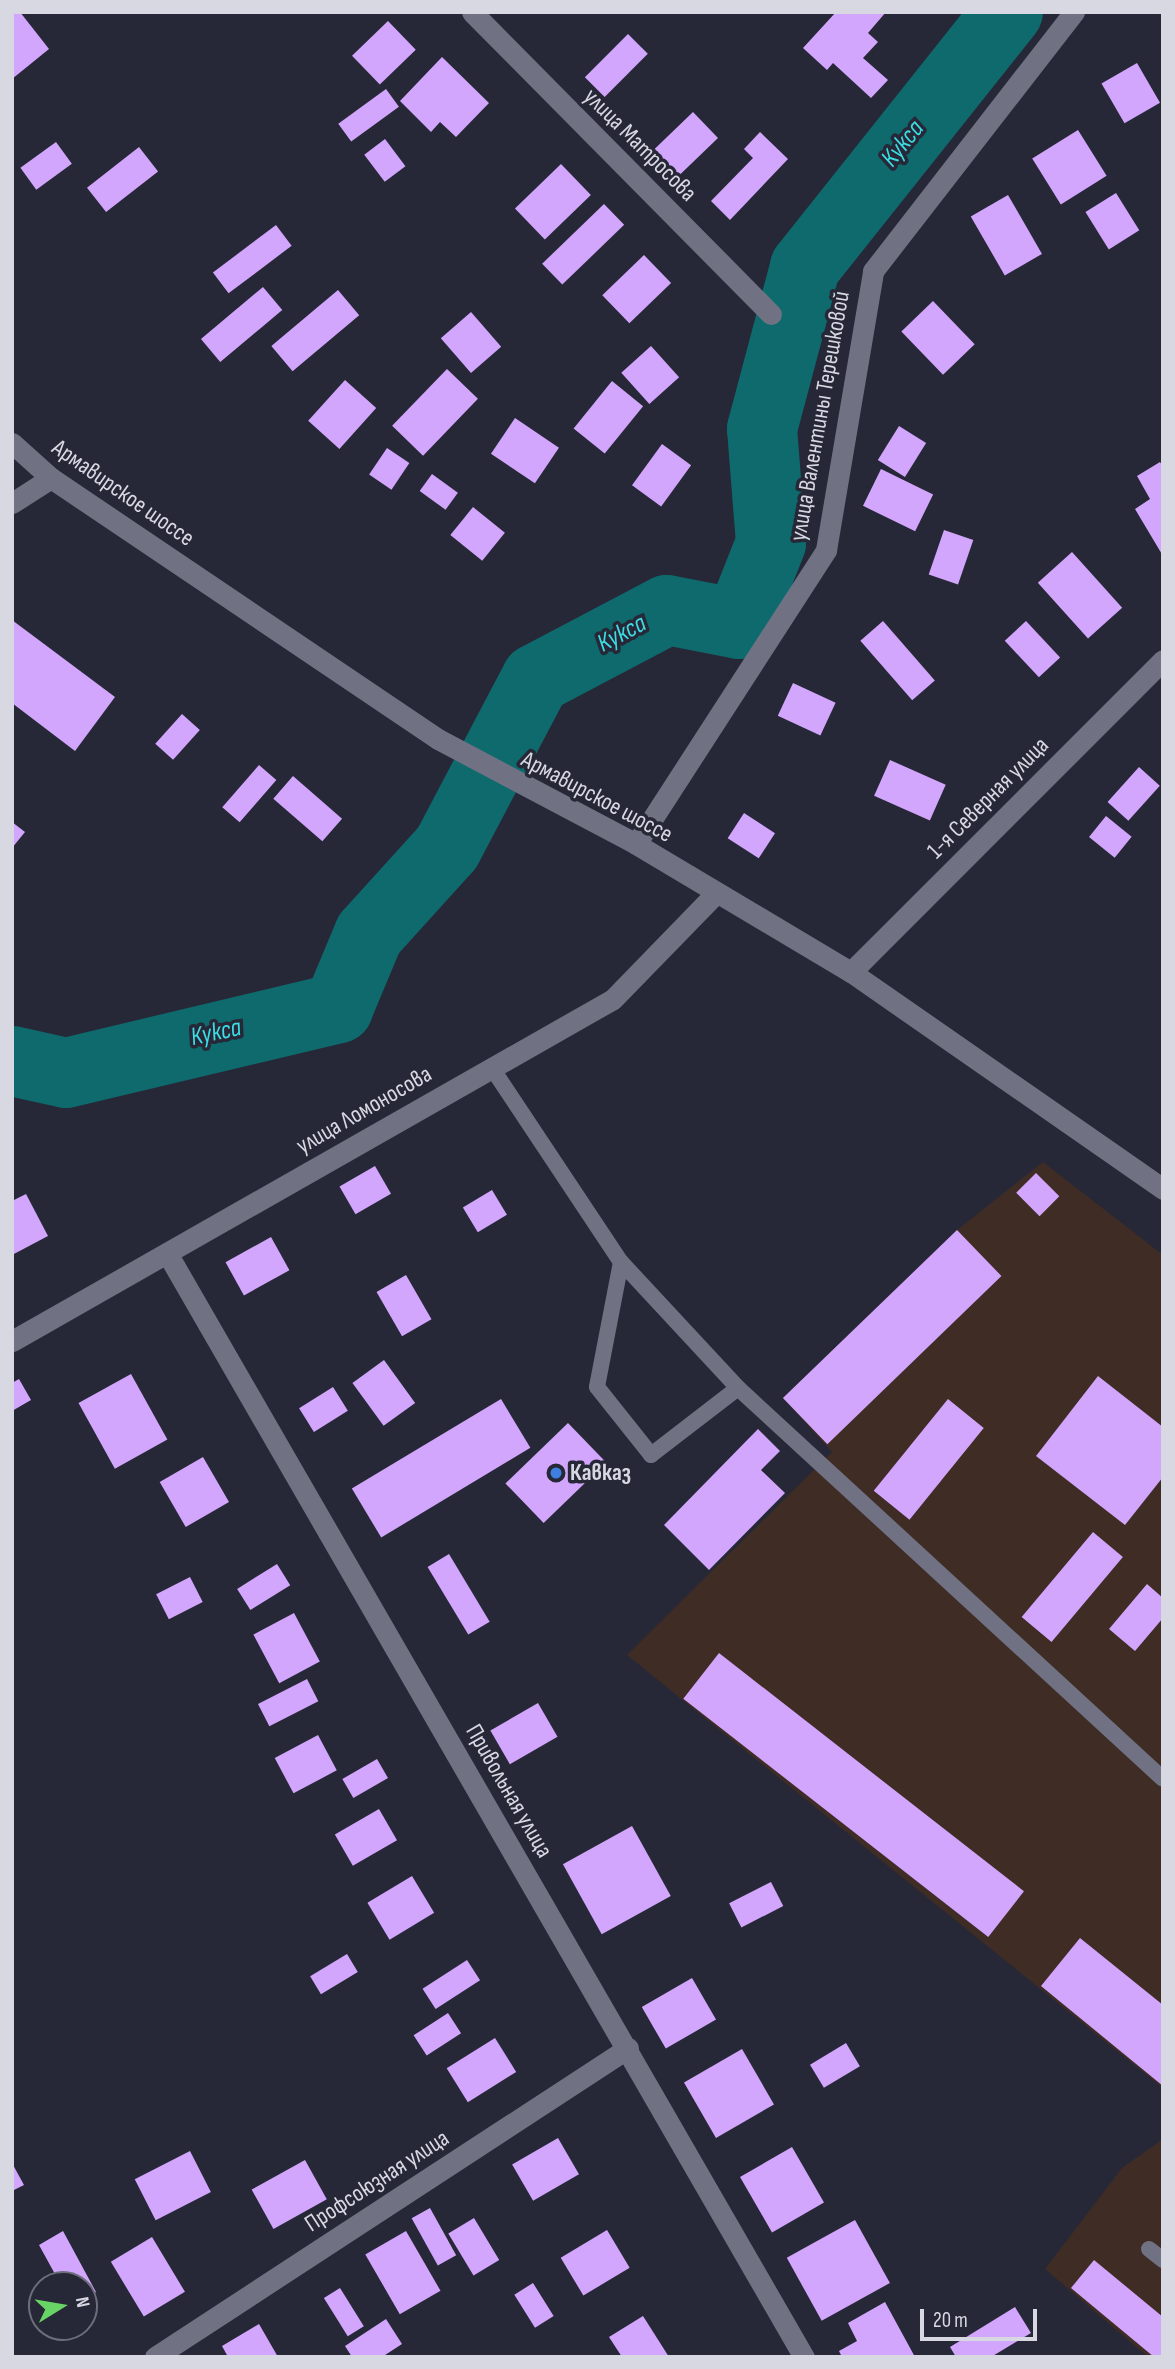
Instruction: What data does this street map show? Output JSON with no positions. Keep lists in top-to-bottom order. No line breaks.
{"streets":{"street":["улица Матросова","улица Валентины Терешковой","Армавирское шоссе","1-я Северная улица","улица Ломоносова","Привольная улица","Профсоюзная улица"]},"crossings":[["улица Валентины Терешковой","Армавирское шоссе"],["Армавирское шоссе","1-я Северная улица"],["Армавирское шоссе","улица Ломоносова"],["улица Ломоносова","Привольная улица"],["Привольная улица","Профсоюзная улица"]],"water":["Кукса"],"places":["Кавказ"],"scale_bar":"20 m","north":"right"}
